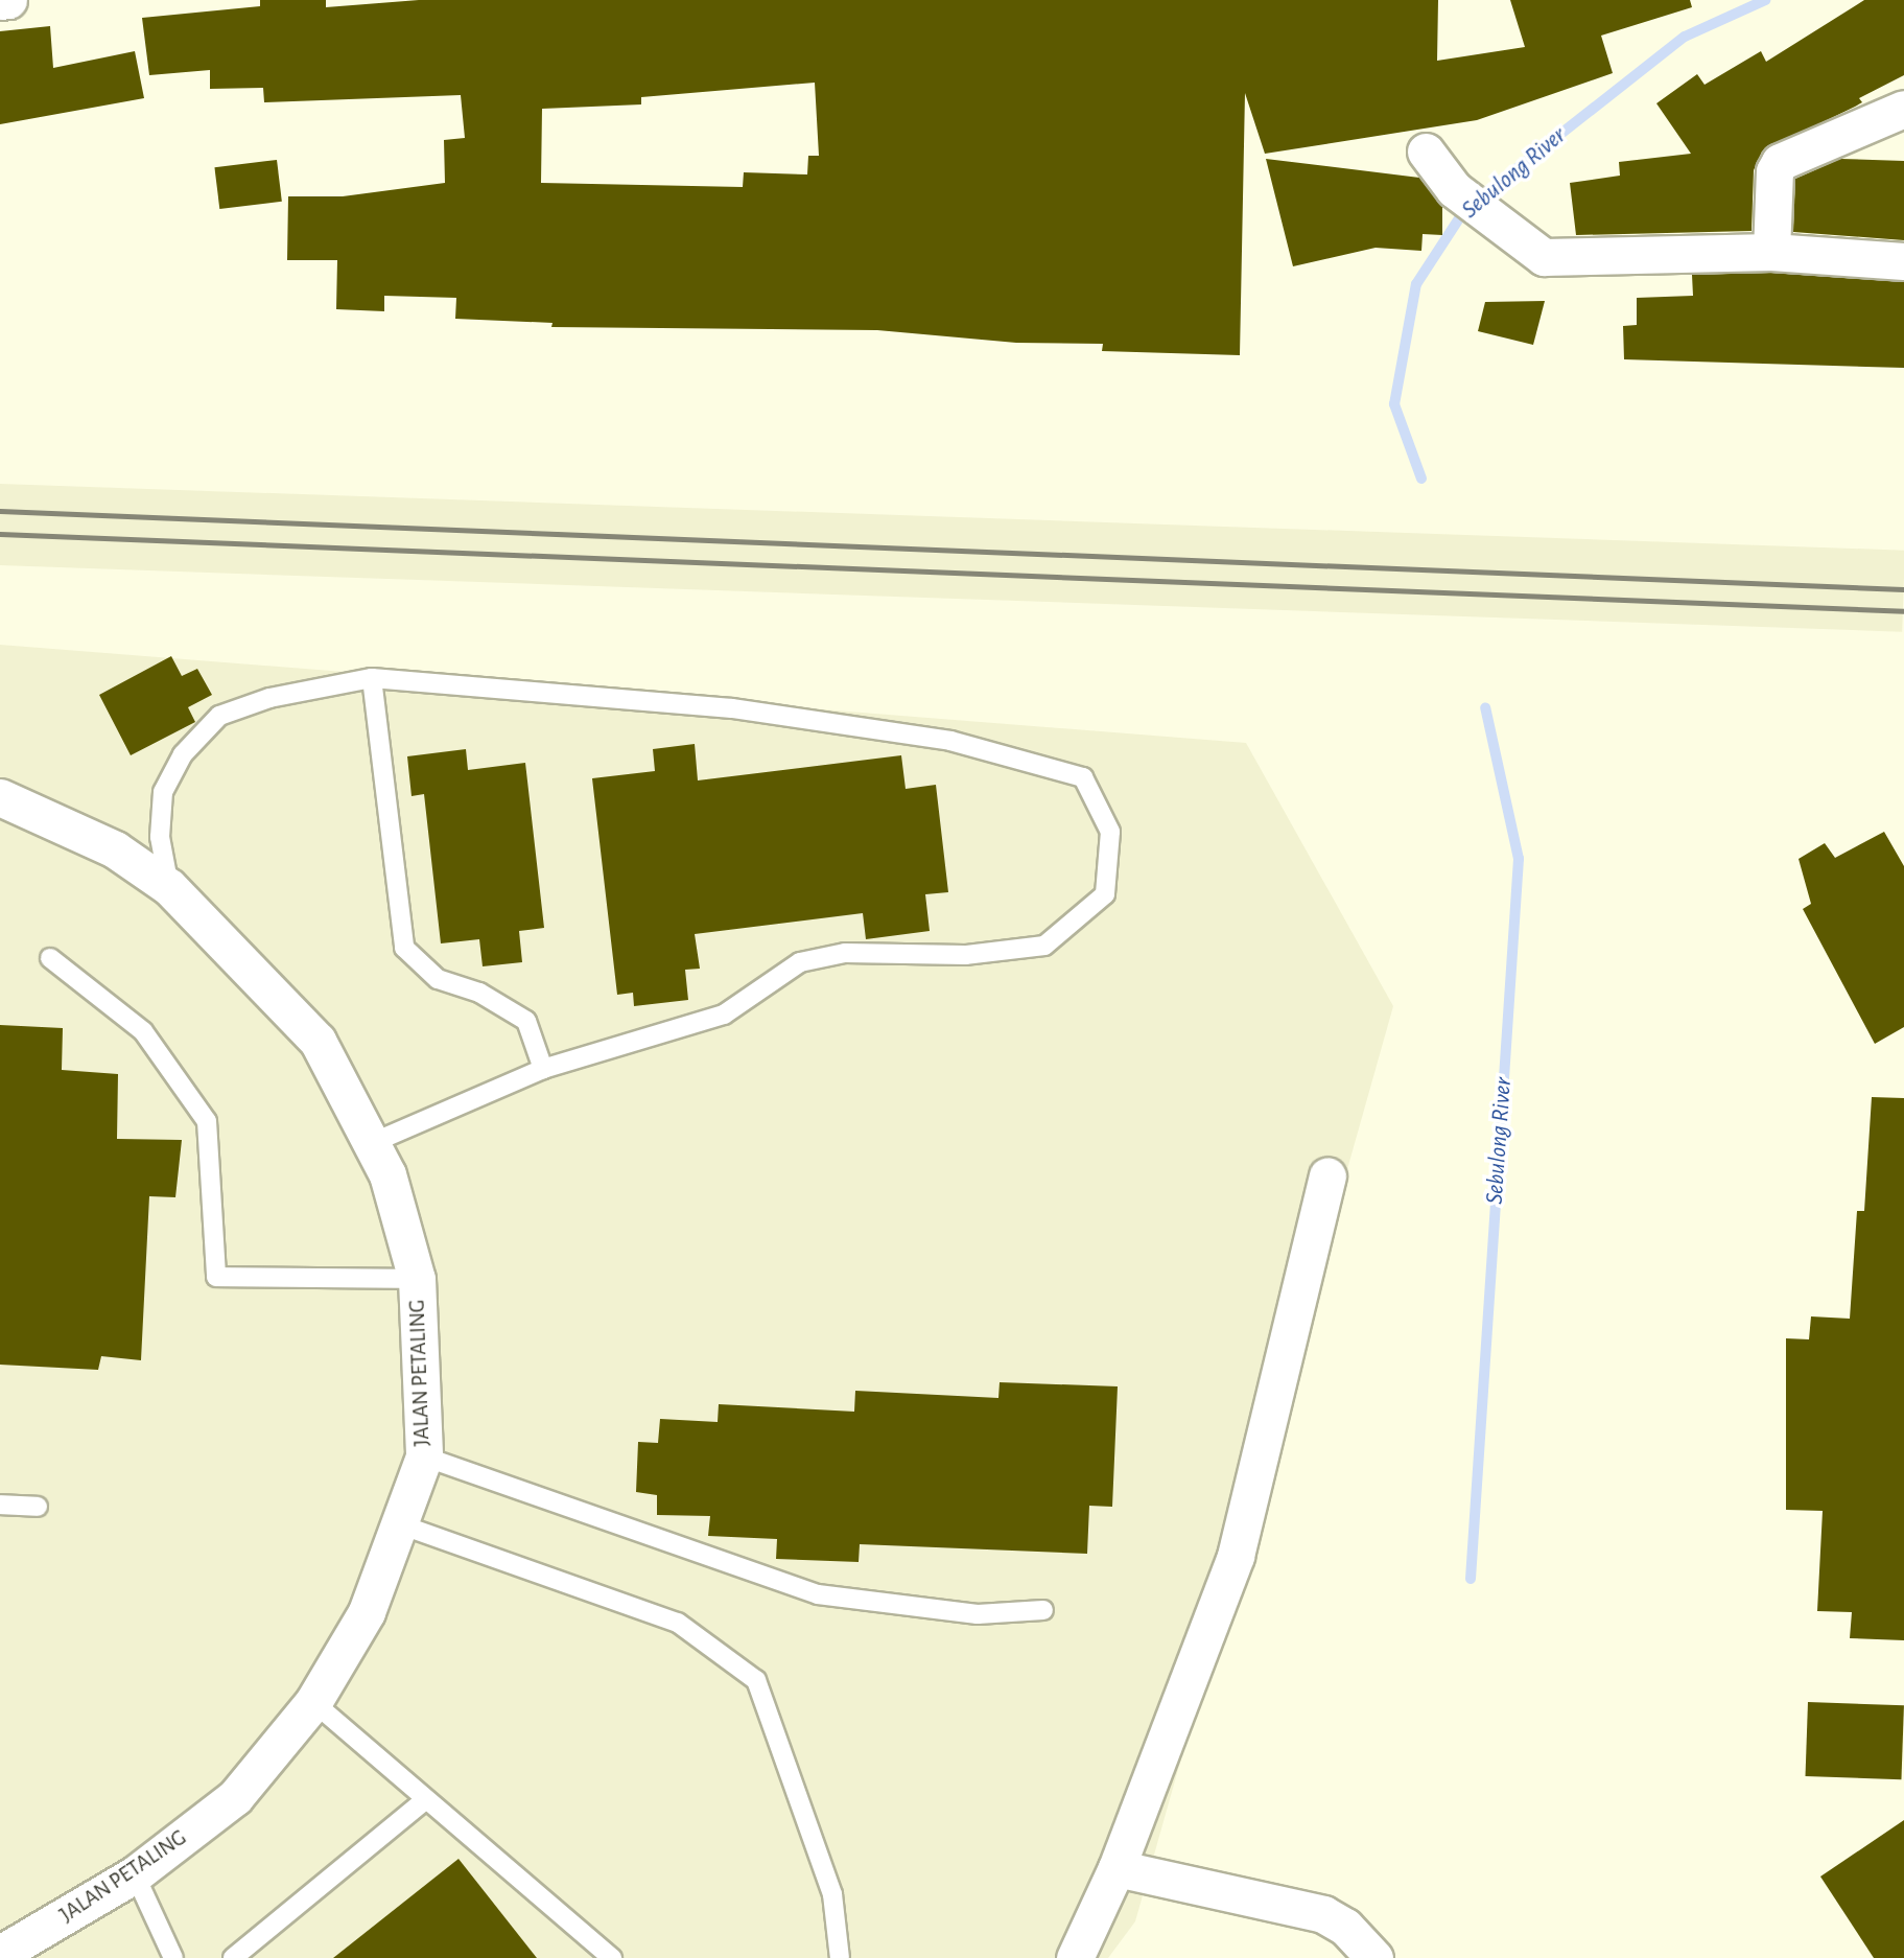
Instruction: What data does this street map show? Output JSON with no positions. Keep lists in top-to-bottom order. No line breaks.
{"streets":{"street":["JALAN PETALING"]},"water":["Sebulong River"]}
